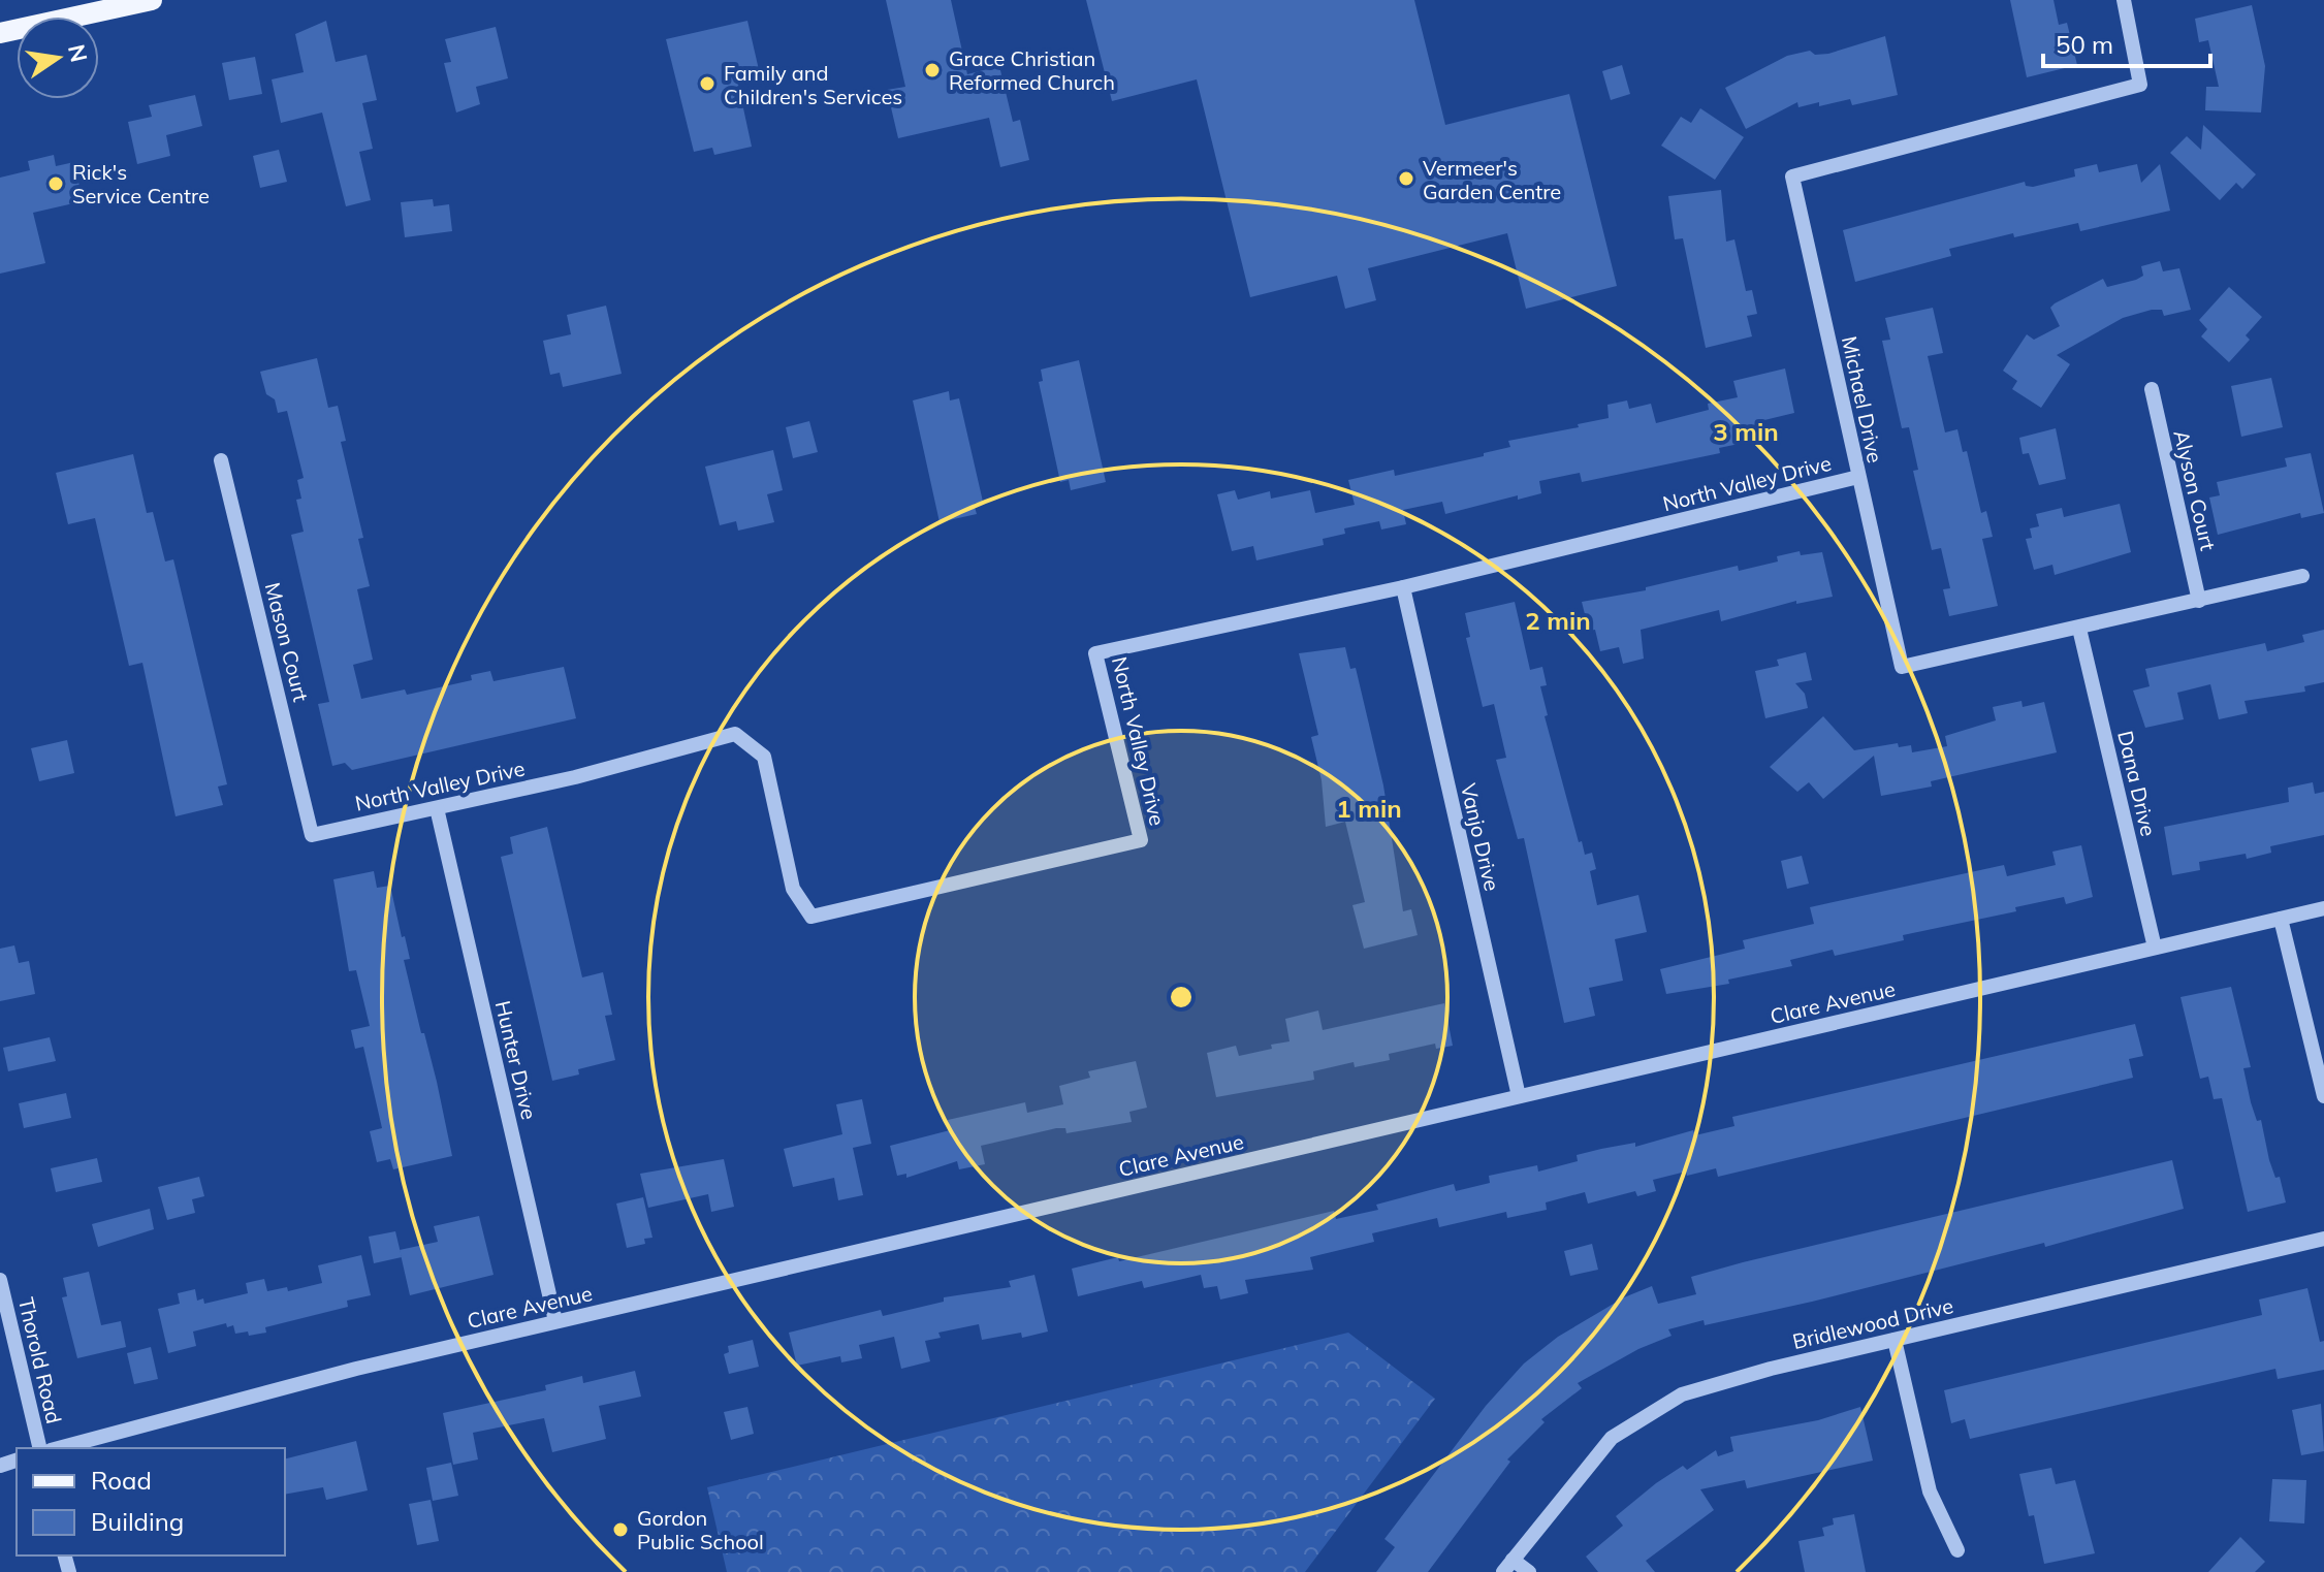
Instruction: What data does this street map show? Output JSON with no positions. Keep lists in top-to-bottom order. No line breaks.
{"streets":{"street":["Michael Drive","North Valley Drive","Alyson Court","Mason Court","Dana Drive","Vanjo Drive","Clare Avenue","Hunter Drive","Bridlewood Drive","Thorold Road"]},"crossings":[["Michael Drive","North Valley Drive"],["Michael Drive","Alyson Court"],["Michael Drive","Dana Drive"],["North Valley Drive","Mason Court"],["North Valley Drive","Vanjo Drive"],["North Valley Drive","Hunter Drive"],["Dana Drive","Clare Avenue"],["Vanjo Drive","Clare Avenue"],["Clare Avenue","Hunter Drive"]],"places":["Grace Christian Reformed Church","Family and Children's Services","Vermeer's Garden Centre","Rick's Service Centre","Gordon Public School"],"legend":["Road","Building"],"scale_bar":"50 m","north":"right","rings":["3 min","2 min","1 min"]}
